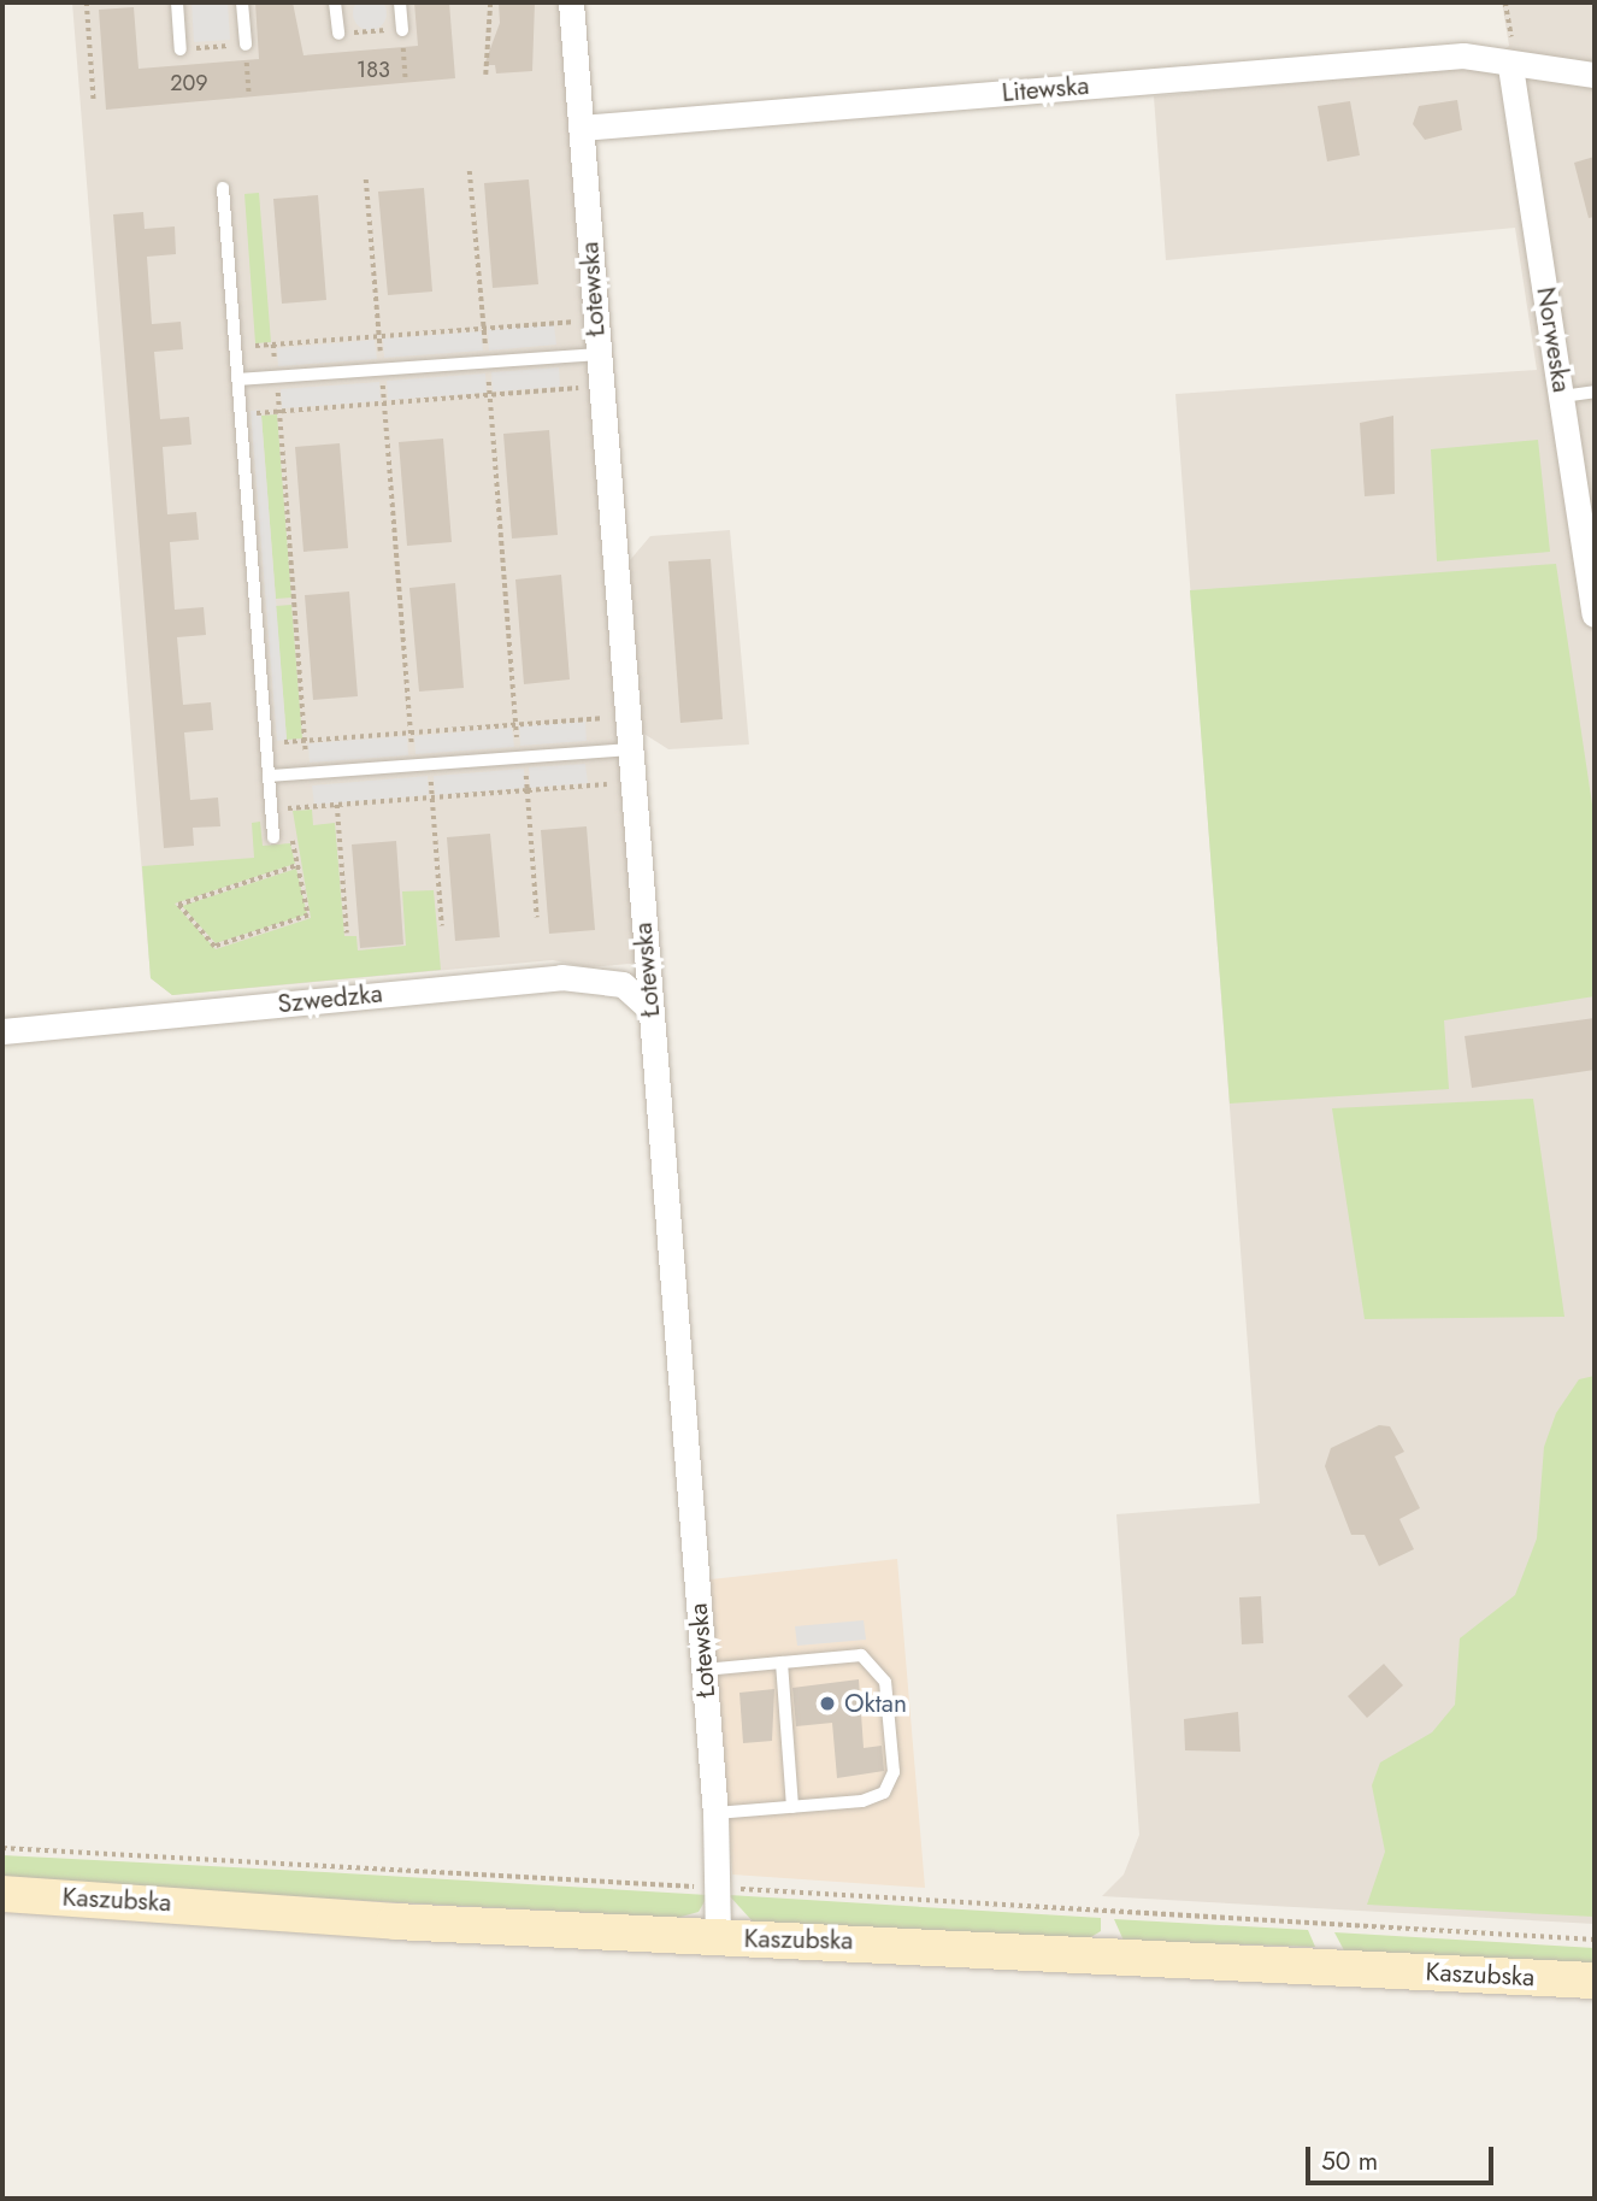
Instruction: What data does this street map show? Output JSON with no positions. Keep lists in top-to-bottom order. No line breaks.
{"streets":{"main road":["Kaszubska"],"street":["Litewska","Łotewska","Norweska","Szwedzka"]},"crossings":[["Litewska","Łotewska"],["Litewska","Norweska"],["Łotewska","Szwedzka"],["Łotewska","Kaszubska"]],"places":["Oktan"],"house_numbers":["183","209"],"scale_bar":"50 m"}
